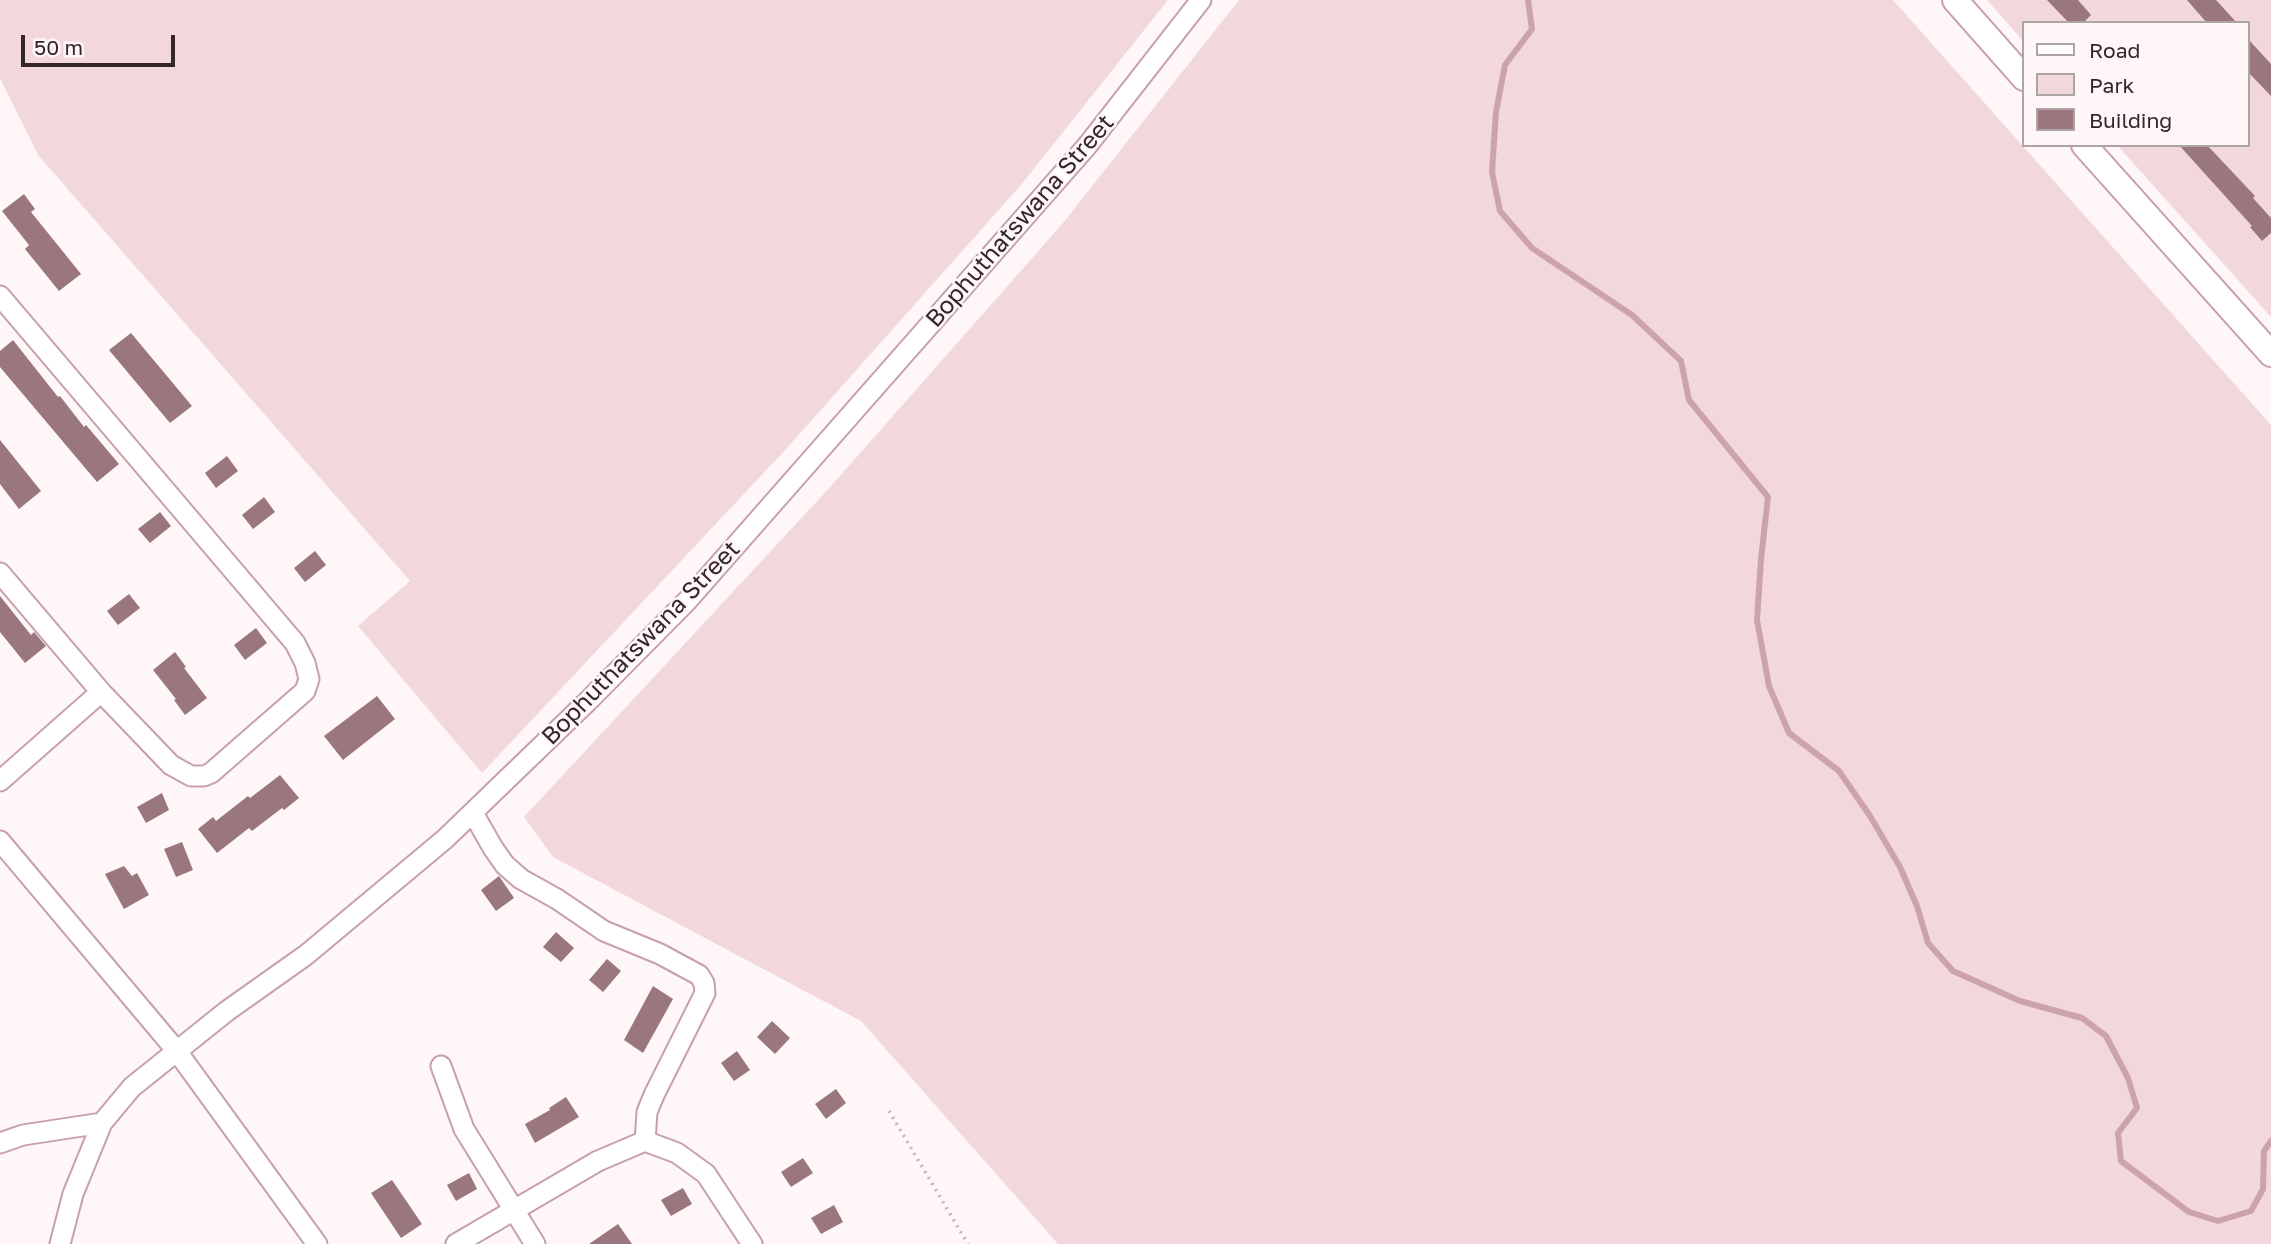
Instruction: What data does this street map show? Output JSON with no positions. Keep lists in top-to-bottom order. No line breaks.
{"streets":{"street":["Bophuthatswana Street"]},"legend":["Road","Park","Building"],"scale_bar":"50 m"}
